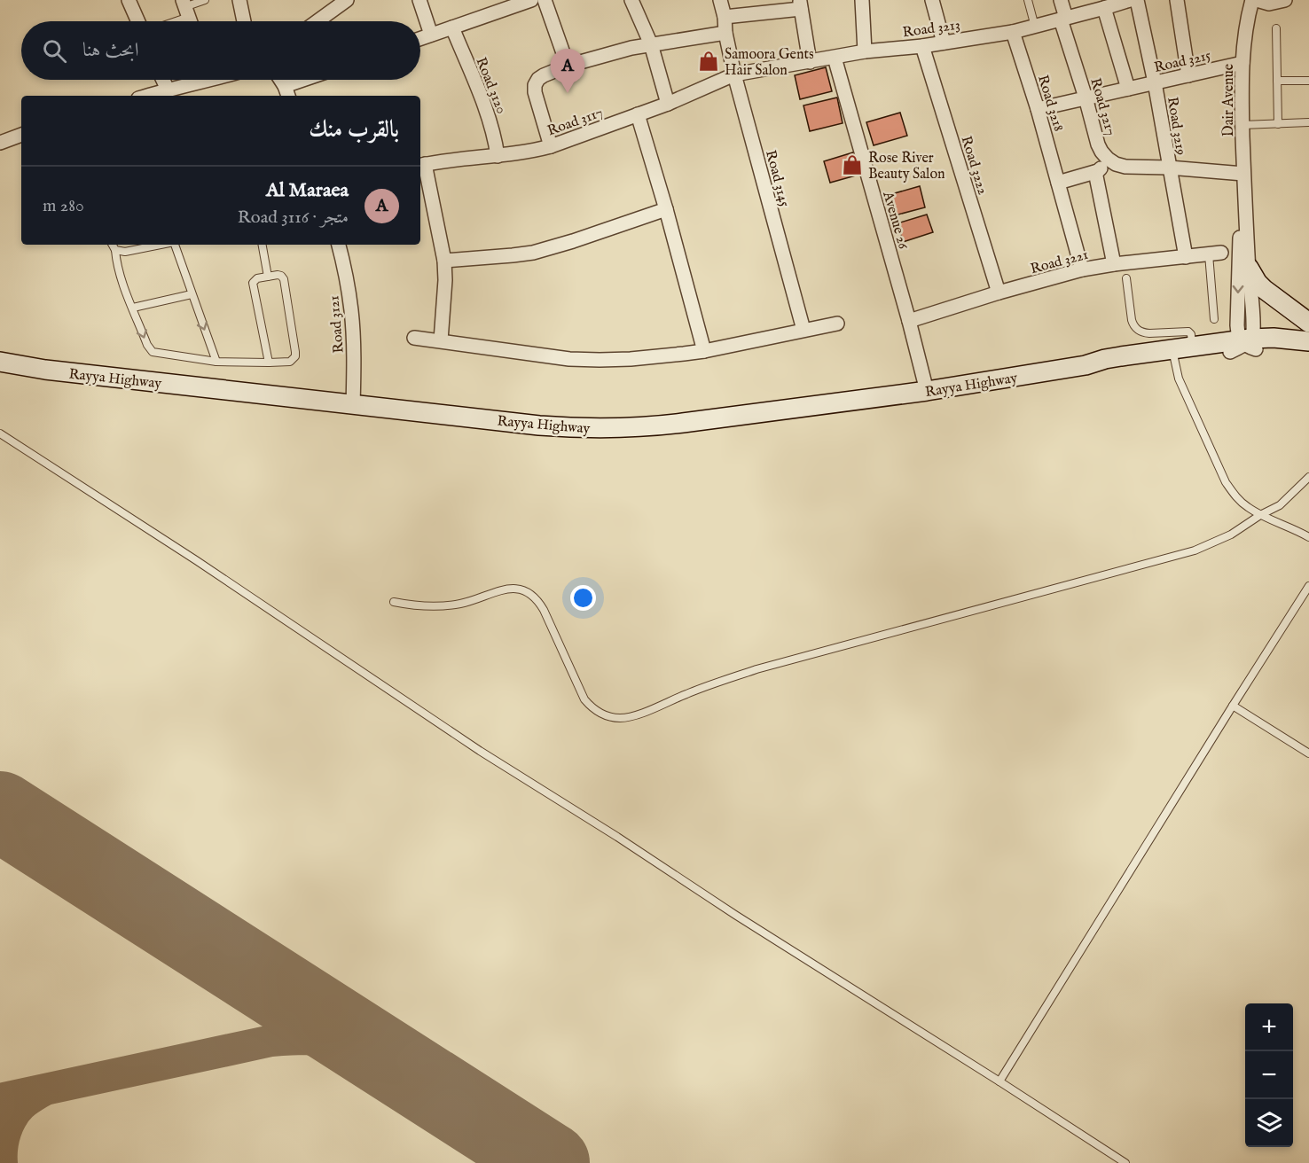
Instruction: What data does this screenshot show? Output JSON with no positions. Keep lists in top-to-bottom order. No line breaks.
{"streets":{"main road":["Rayya Highway"],"street":["Road 3213","Road 3215","Road 3120","Dair Avenue","Road 3218","Road 3217","Road 3117","Road 3219","Road 3222","Road 3145","Avenue 26","Road 3221","Road 3121"]},"crossings":[["Road 3213","Road 3218"],["Road 3213","Road 3217"],["Road 3213","Road 3117"],["Road 3213","Road 3222"],["Road 3213","Road 3145"],["Road 3213","Avenue 26"],["Road 3215","Dair Avenue"],["Road 3215","Road 3218"],["Road 3215","Road 3217"],["Road 3215","Road 3219"],["Road 3120","Road 3117"],["Dair Avenue","Road 3217"],["Dair Avenue","Rayya Highway"],["Road 3218","Road 3221"],["Road 3217","Road 3219"],["Road 3117","Road 3145"],["Road 3219","Road 3221"],["Road 3222","Road 3221"],["Avenue 26","Road 3221"],["Avenue 26","Rayya Highway"],["Road 3121","Rayya Highway"]],"places":{"shop":["Samoora Gents Hair Salon","Rose River Beauty Salon"]},"page":{"search":"ابحث هنا","pins":"A","heading":"بالقرب منك","list":[{"mark":"A","name":"Al Maraea","note":"متجر · Road 3116","value":"280 m"}],"map_buttons":["+","−"]}}
